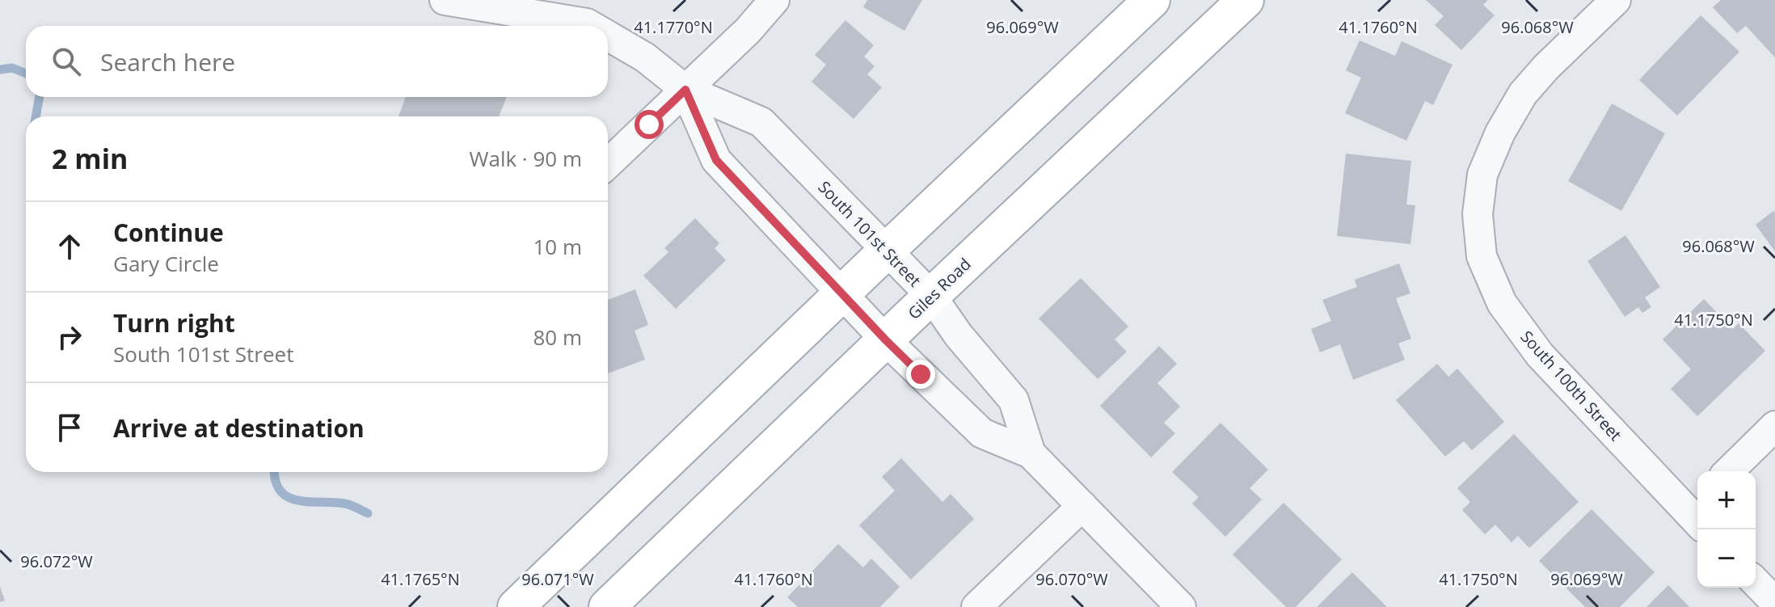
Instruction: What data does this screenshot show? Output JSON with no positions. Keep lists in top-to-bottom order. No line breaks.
{"streets":{"main road":["Giles Road"],"street":["South 101st Street","South 100th Street"]},"crossings":[["South 101st Street","Giles Road"]],"page":{"search":"Search here","heading":["2 min","Walk · 90 m"],"list":[["Continue","Gary Circle","10 m"],["Turn right","South 101st Street","80 m"],"Arrive at destination"],"map_buttons":["+","−"]},"coordinates":["41.1770°N","41.1760°N","96.069°W","96.068°W","41.1750°N","96.072°W","96.071°W","96.070°W","41.1765°N"]}
